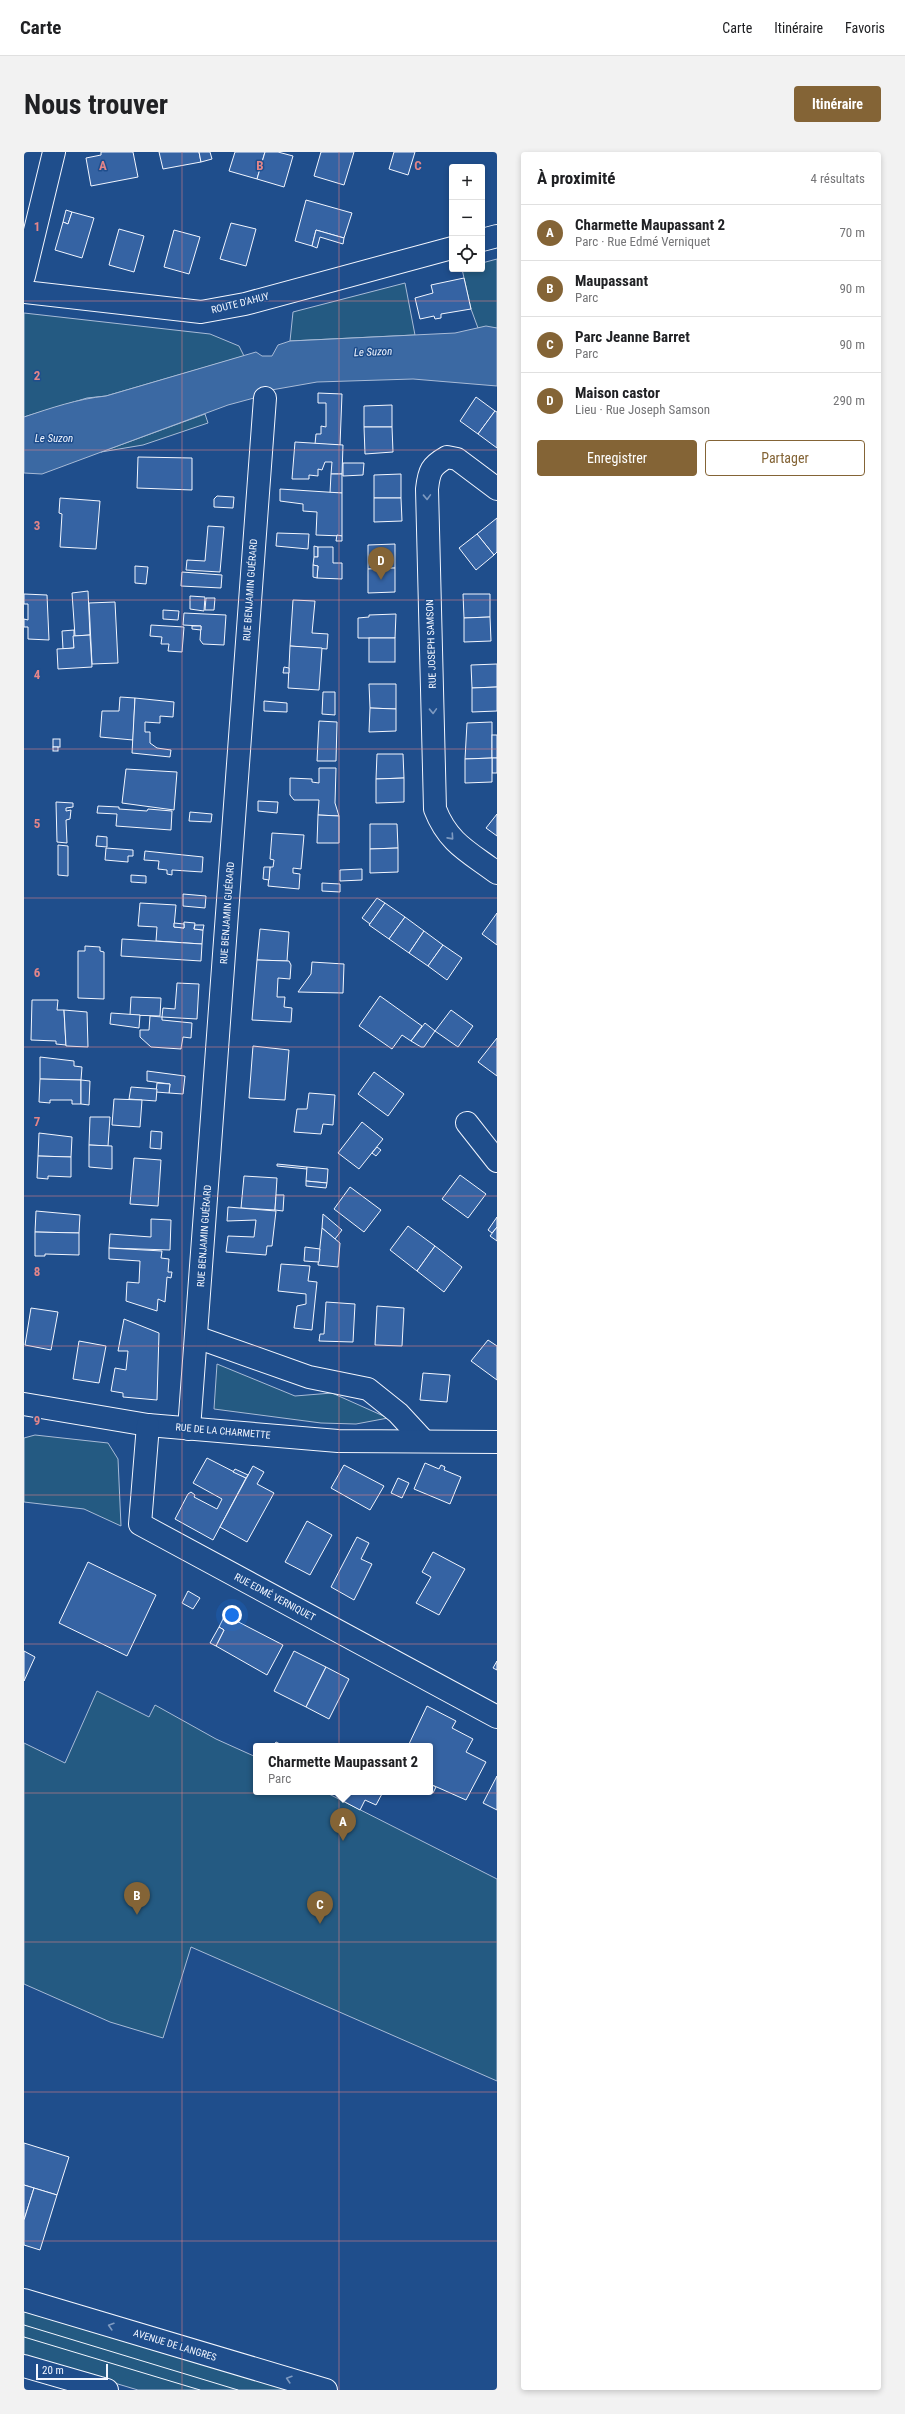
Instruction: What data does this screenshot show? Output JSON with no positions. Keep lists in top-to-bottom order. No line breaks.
{"streets":{"street":["ROUTE D'AHUY","RUE BENJAMIN GUÉRARD","RUE JOSEPH SAMSON","RUE DE LA CHARMETTE","RUE EDMÉ VERNIQUET","AVENUE DE LANGRES"]},"crossings":[["RUE BENJAMIN GUÉRARD","RUE DE LA CHARMETTE"],["RUE DE LA CHARMETTE","RUE EDMÉ VERNIQUET"]],"one_way":["AVENUE DE LANGRES"],"water":["Le Suzon"],"scale_bar":"20 m","page":{"header":"Carte","nav":["Carte","Itinéraire","Favoris"],"buttons":["Itinéraire",["Enregistrer","Partager"]],"title":"Nous trouver","heading":["À proximité","4 résultats"],"map_buttons":["+","−"],"list":[{"mark":"A","name":"Charmette Maupassant 2","note":"Parc · Rue Edmé Verniquet","value":"70 m"},{"mark":"B","name":"Maupassant","note":"Parc","value":"90 m"},{"mark":"C","name":"Parc Jeanne Barret","note":"Parc","value":"90 m"},{"mark":"D","name":"Maison castor","note":"Lieu · Rue Joseph Samson","value":"290 m"}],"pins":["D","A","B","C"],"popup":["Charmette Maupassant 2","Parc"],"scale":"20 m"},"grid":{"columns":["A","B","C"],"rows":["1","2","3","4","5","6","7","8","9"]}}
